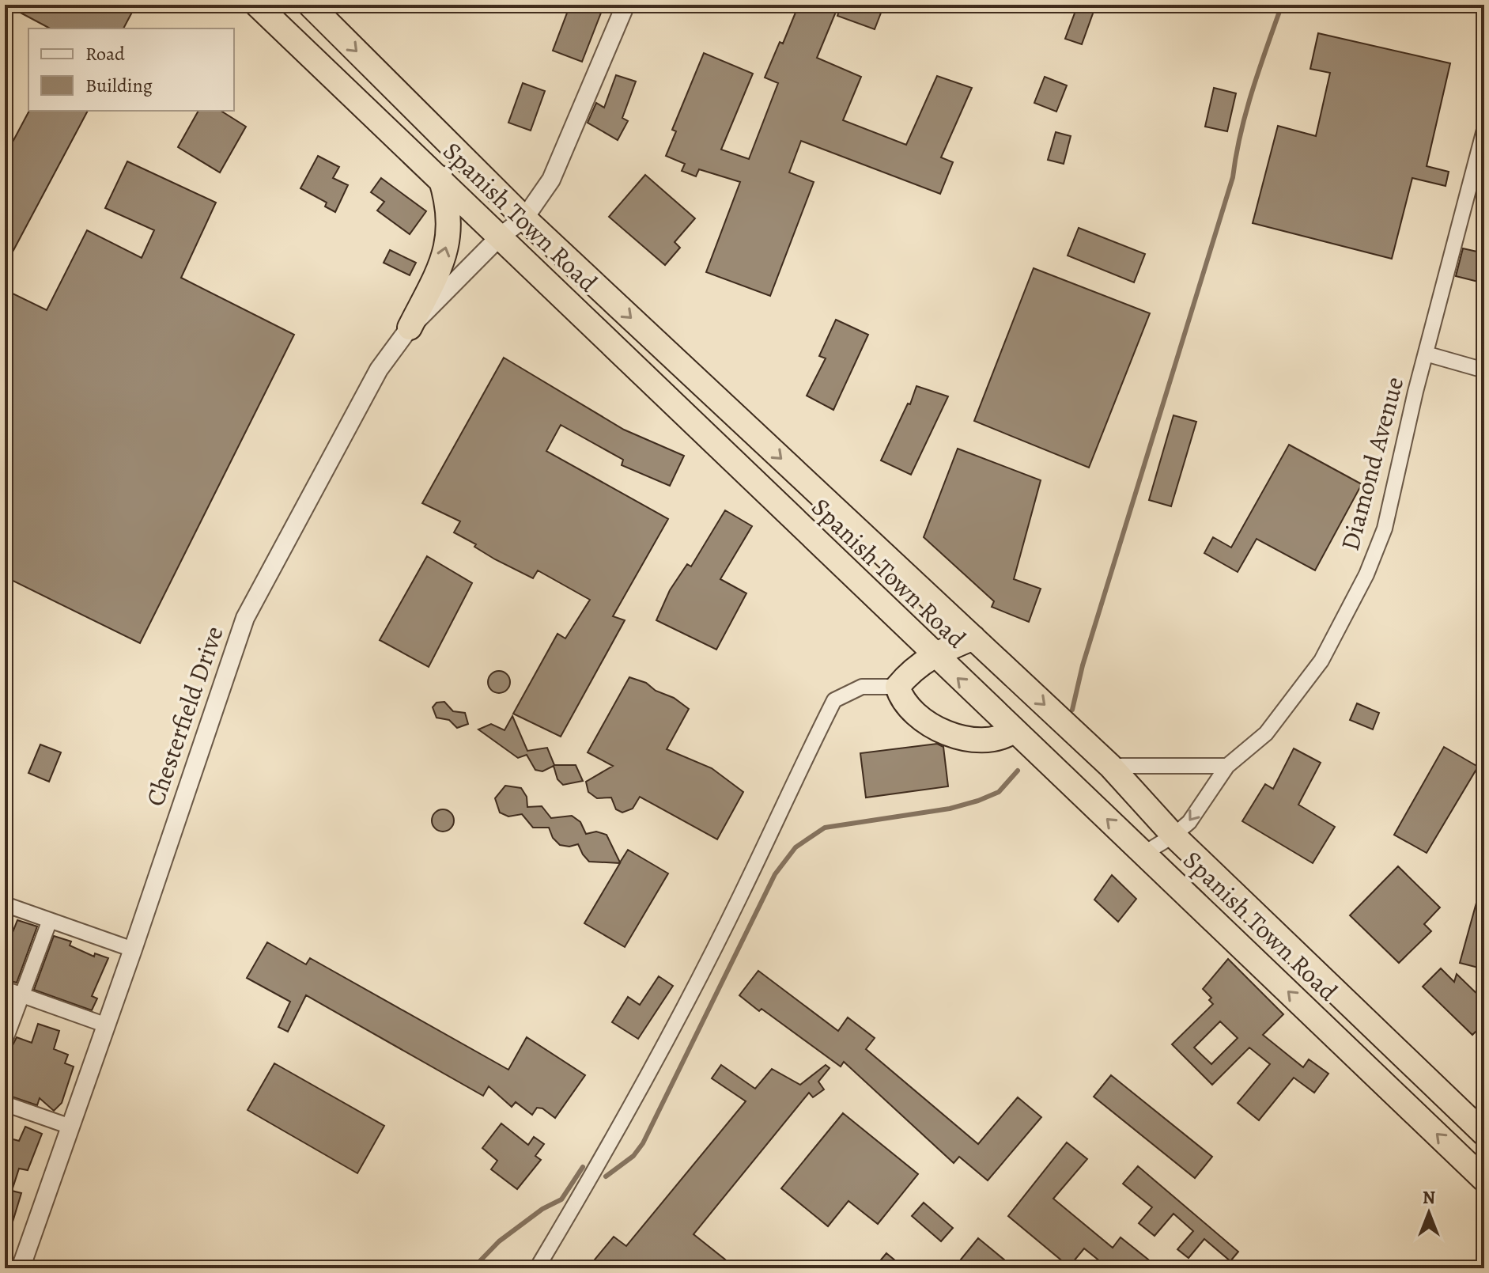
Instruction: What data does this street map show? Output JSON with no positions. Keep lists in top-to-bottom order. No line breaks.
{"streets":{"highway":["Spanish Town Road"],"street":["Diamond Avenue","Chesterfield Drive"]},"crossings":[["Spanish Town Road","Diamond Avenue"],["Spanish Town Road","Chesterfield Drive"]],"legend":["Road","Building"],"north":"top"}
